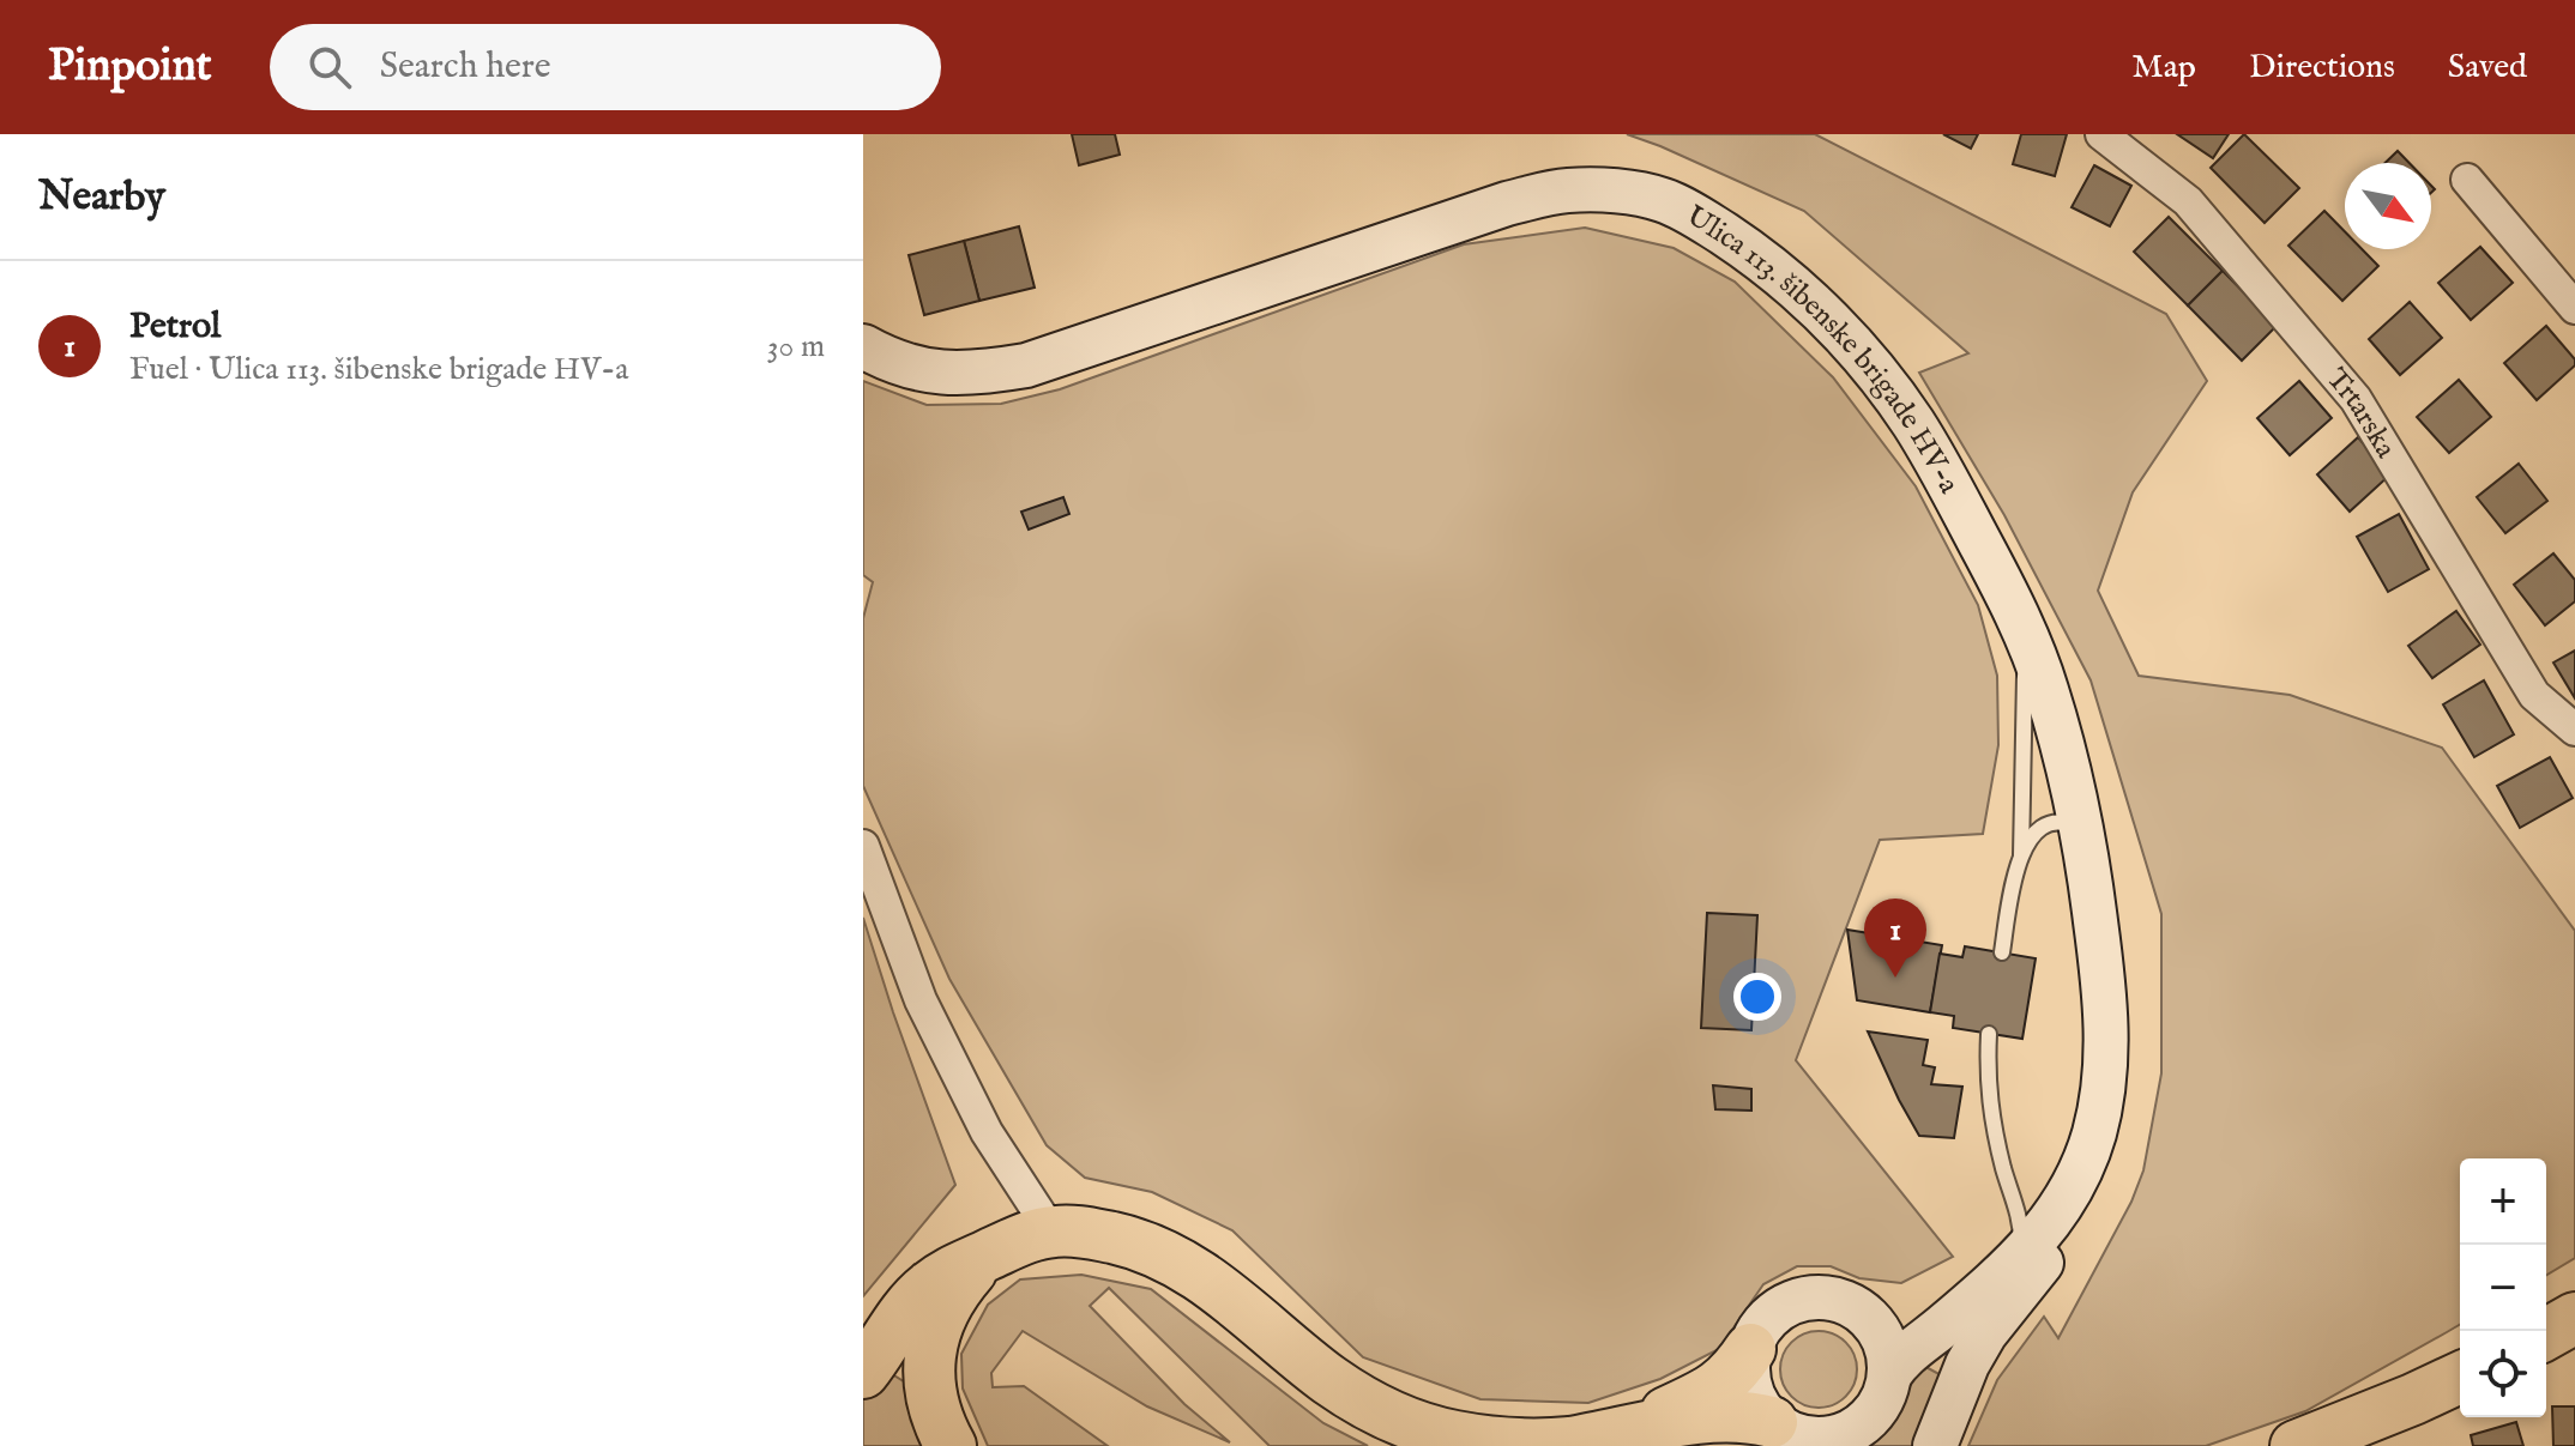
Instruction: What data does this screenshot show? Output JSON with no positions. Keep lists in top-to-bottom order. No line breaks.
{"streets":{"main road":["Ulica 113. šibenske brigade HV-a"],"street":["Trtarska"]},"north":"bottom right","page":{"header":"Pinpoint","search":"Search here","nav":["Map","Directions","Saved"],"heading":"Nearby","list":[{"mark":"1","name":"Petrol","note":"Fuel · Ulica 113. šibenske brigade HV-a","value":"30 m"}],"pins":"1","map_buttons":["+","−"]}}
